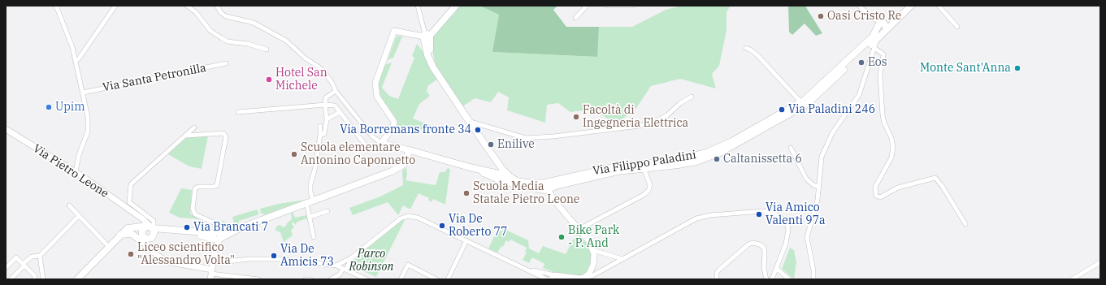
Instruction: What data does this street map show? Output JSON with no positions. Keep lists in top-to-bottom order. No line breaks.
{"streets":{"main road":["Via Filippo Paladini","Via Pietro Leone"],"street":["Via Santa Petronilla"]},"parks":["Parco Robinson"],"places":["Oasi Cristo Re","Eos","Monte Sant'Anna","Hotel San Michele","Upim","Via Paladini 246","Facoltà di Ingegneria Elettrica","Via Borremans fronte 34","Enilive","Scuola elementare Antonino Caponnetto","Caltanissetta 6","Scuola Media Statale Pietro Leone","Via Amico Valenti 97a","Via De Roberto 77","Via Brancati 7","Bike Park - P. And","Liceo scientifico \"Alessandro Volta\"","Via De Amicis 73"]}
